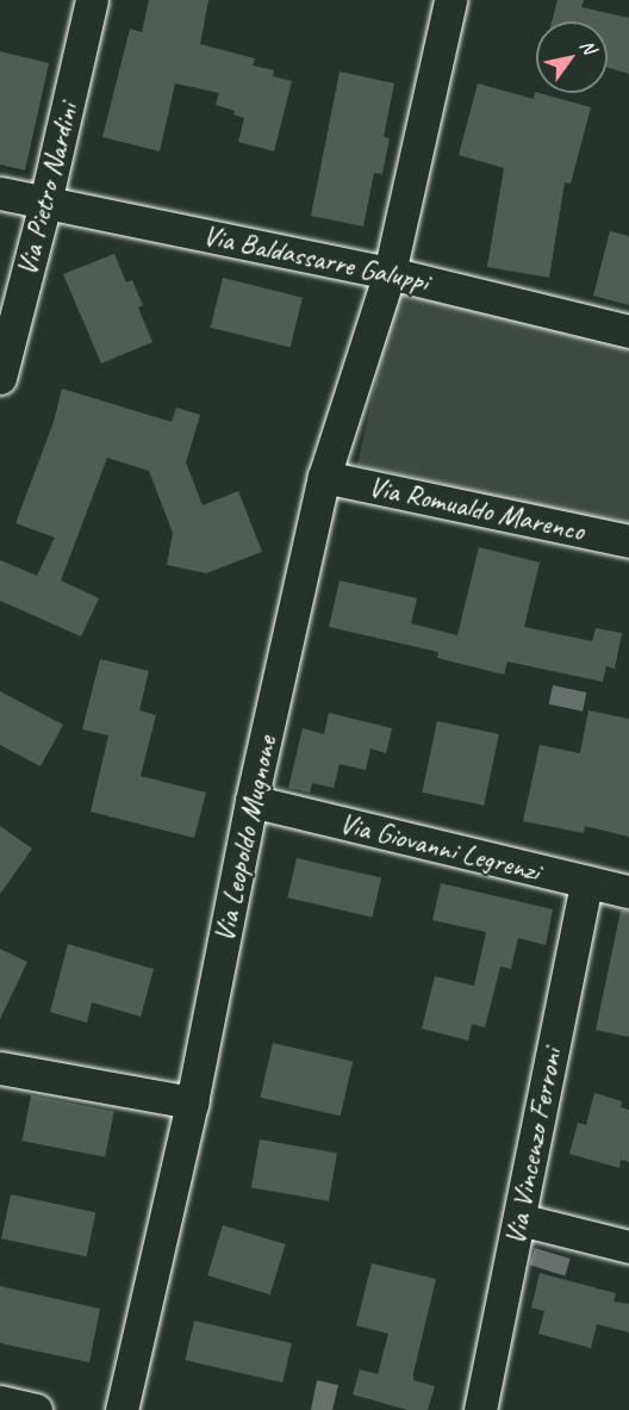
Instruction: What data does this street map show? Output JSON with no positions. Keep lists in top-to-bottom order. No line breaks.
{"streets":{"street":["Via Pietro Nardini","Via Baldassarre Galuppi","Via Romualdo Marenco","Via Leopoldo Mugnone","Via Giovanni Legrenzi","Via Vincenzo Ferroni"]},"crossings":[["Via Pietro Nardini","Via Baldassarre Galuppi"],["Via Baldassarre Galuppi","Via Leopoldo Mugnone"],["Via Romualdo Marenco","Via Leopoldo Mugnone"],["Via Leopoldo Mugnone","Via Giovanni Legrenzi"],["Via Giovanni Legrenzi","Via Vincenzo Ferroni"]],"north":"top right"}
